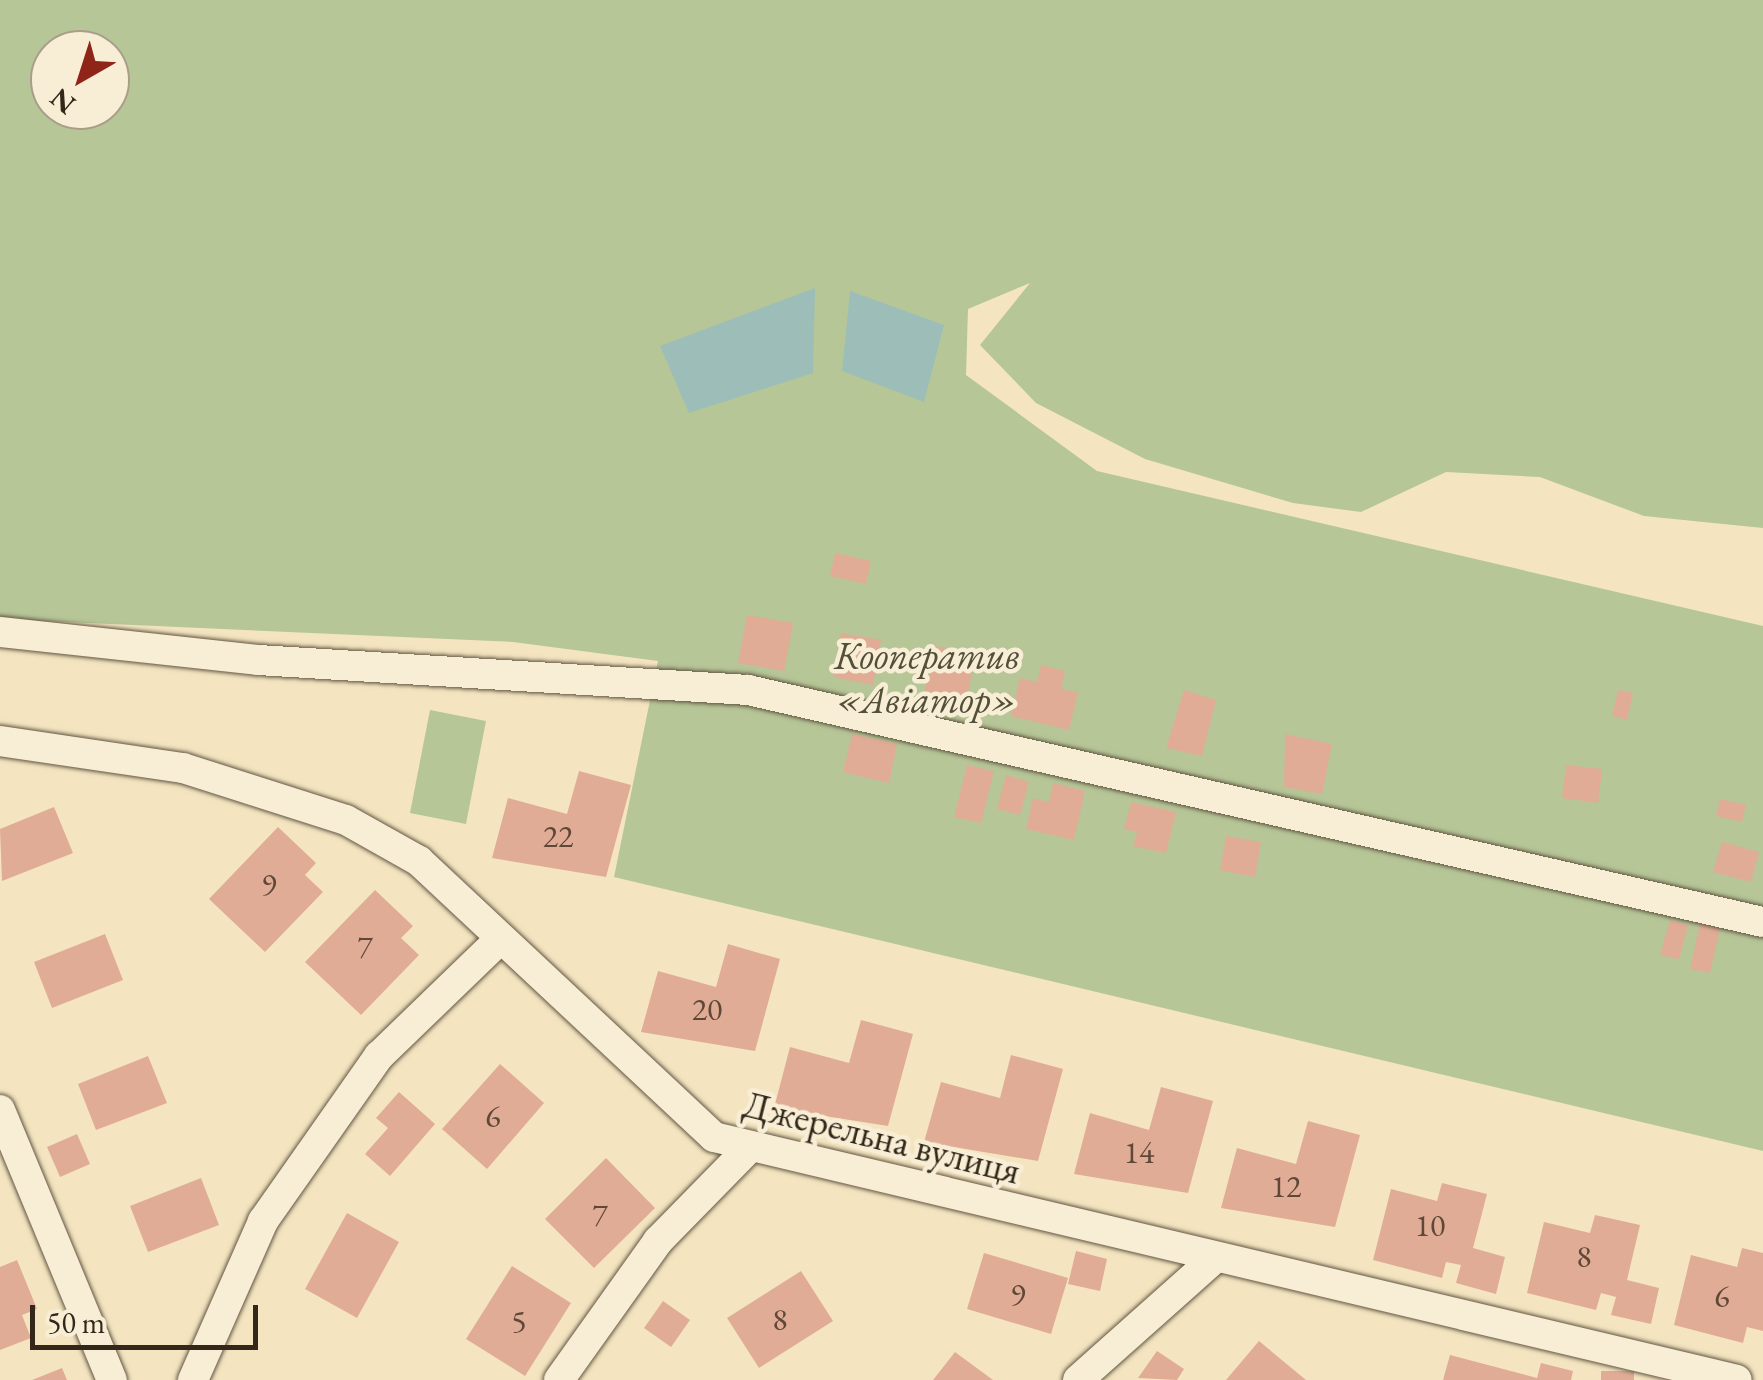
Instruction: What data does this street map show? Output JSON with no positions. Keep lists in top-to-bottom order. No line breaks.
{"streets":{"street":["Джерельна вулиця"]},"parks":["Кооператив «Авіатор»"],"house_numbers":["22","9","7","20","6","14","12","7","10","8","9","6","8","5"],"scale_bar":"50 m","north":"bottom left"}
